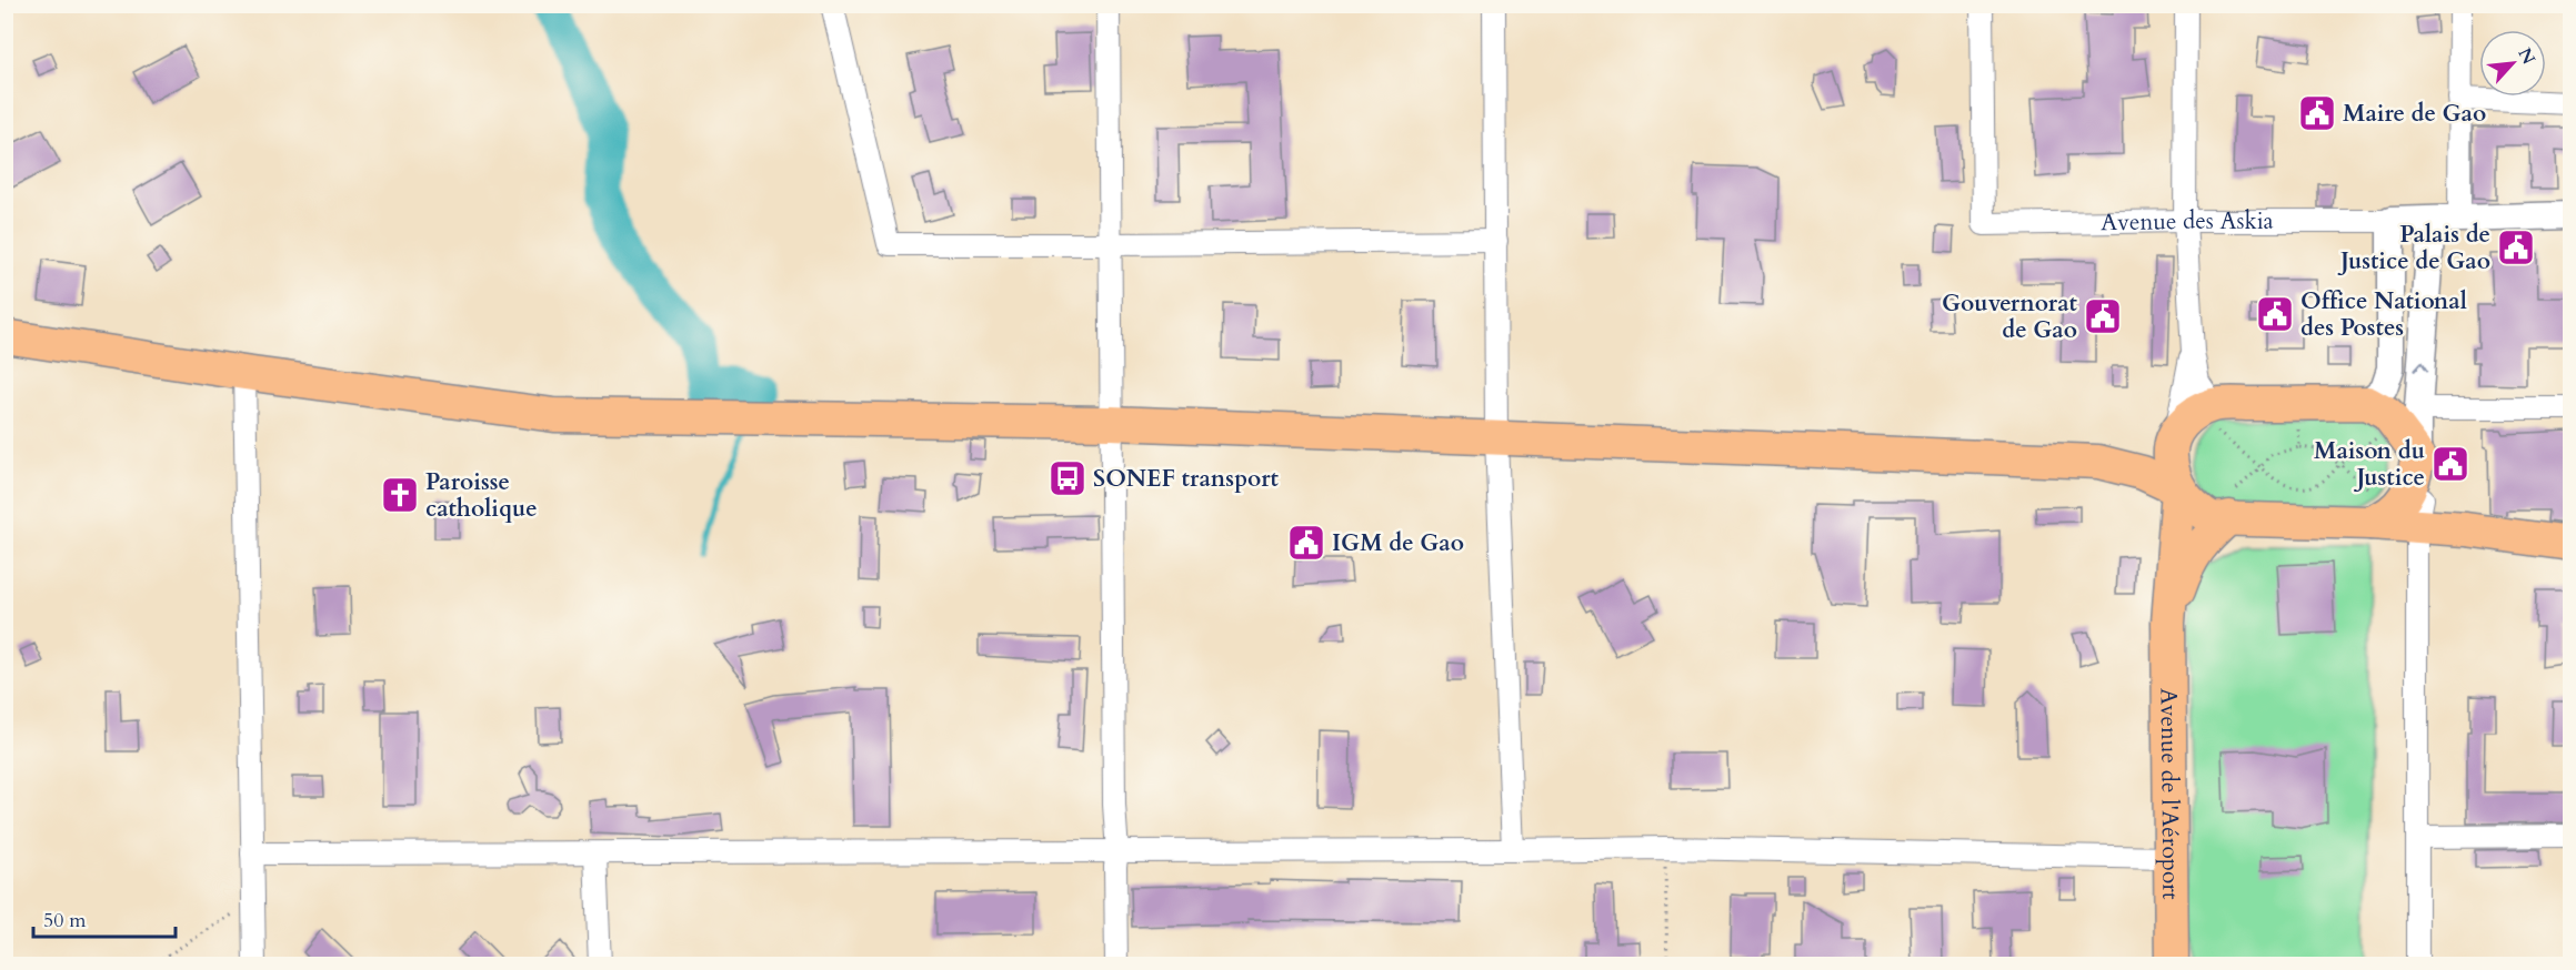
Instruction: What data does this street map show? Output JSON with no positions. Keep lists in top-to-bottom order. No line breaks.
{"streets":{"main road":["Avenue de l'Aéroport"],"street":["Avenue des Askia"]},"places":{"public building":["Maire de Gao","Palais de Justice de Gao","Office National des Postes","Gouvernorat de Gao","Maison du Justice","IGM de Gao"],"bus stop":["SONEF transport"],"church":["Paroisse catholique"]},"scale_bar":"50 m","north":"top right"}
